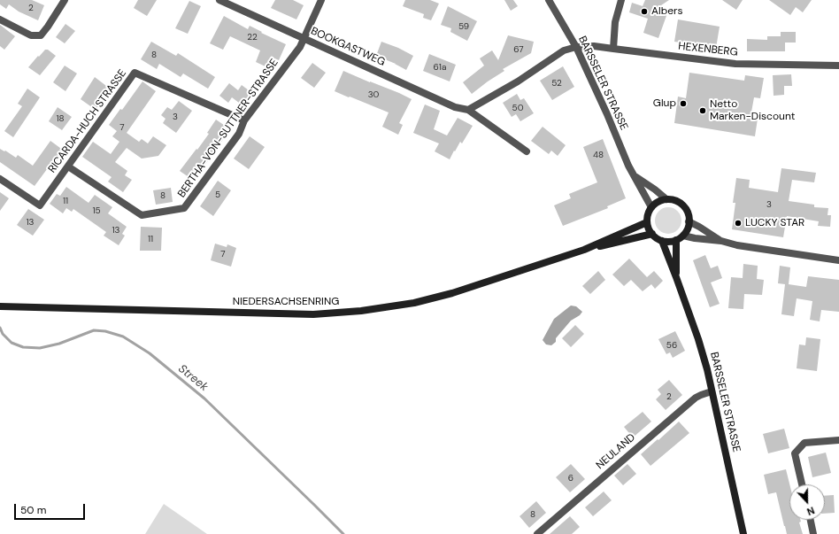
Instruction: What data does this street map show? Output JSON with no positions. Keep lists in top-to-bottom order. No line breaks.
{"streets":{"main road":["BARSSELER STRASSE","NIEDERSACHSENRING"],"street":["BOOKGASTWEG","HEXENBERG","RICARDA-HUCH STRASSE","BERTHA-VON-SUTTNER-STRASSE","NEULAND"]},"crossings":[["BOOKGASTWEG","BERTHA-VON-SUTTNER-STRASSE"],["HEXENBERG","BARSSELER STRASSE"],["BARSSELER STRASSE","NIEDERSACHSENRING"],["BARSSELER STRASSE","NEULAND"],["RICARDA-HUCH STRASSE","BERTHA-VON-SUTTNER-STRASSE"]],"water":["Streek"],"places":["Albers","Glup","Netto Marken-Discount","LUCKY STAR"],"house_numbers":["2","59","22","67","8","61a","52","30","50","3","18","7","48","5","8","11","3","15","13","13","11","7","56","2","6","8"],"scale_bar":"50 m","north":"bottom"}
